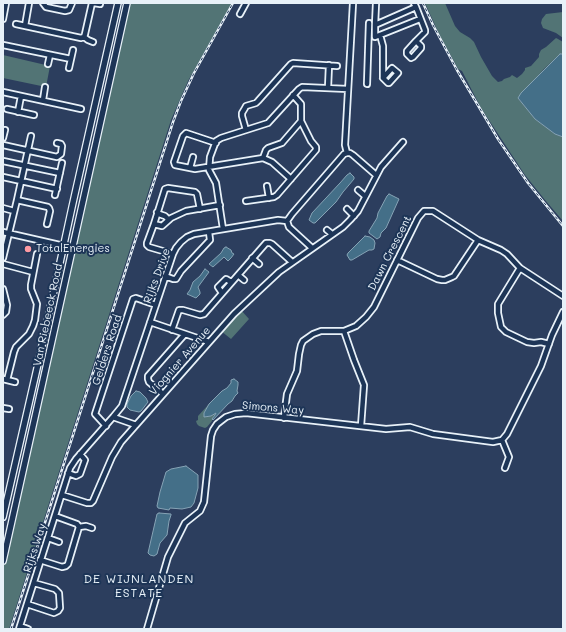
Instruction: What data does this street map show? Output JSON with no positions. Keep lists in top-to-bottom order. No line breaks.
{"streets":{"main road":["Van Riebeeck Road"],"street":["Dawn Crescent","Rijks Drive","Gelders Road","Viognier Avenue","Simons Way","Rijks Way"]},"crossings":[["Dawn Crescent","Simons Way"],["Rijks Drive","Gelders Road"],["Rijks Drive","Rijks Way"],["Viognier Avenue","Rijks Way"]],"districts":["DE WIJNLANDEN ESTATE"],"places":["TotalEnergies"]}
